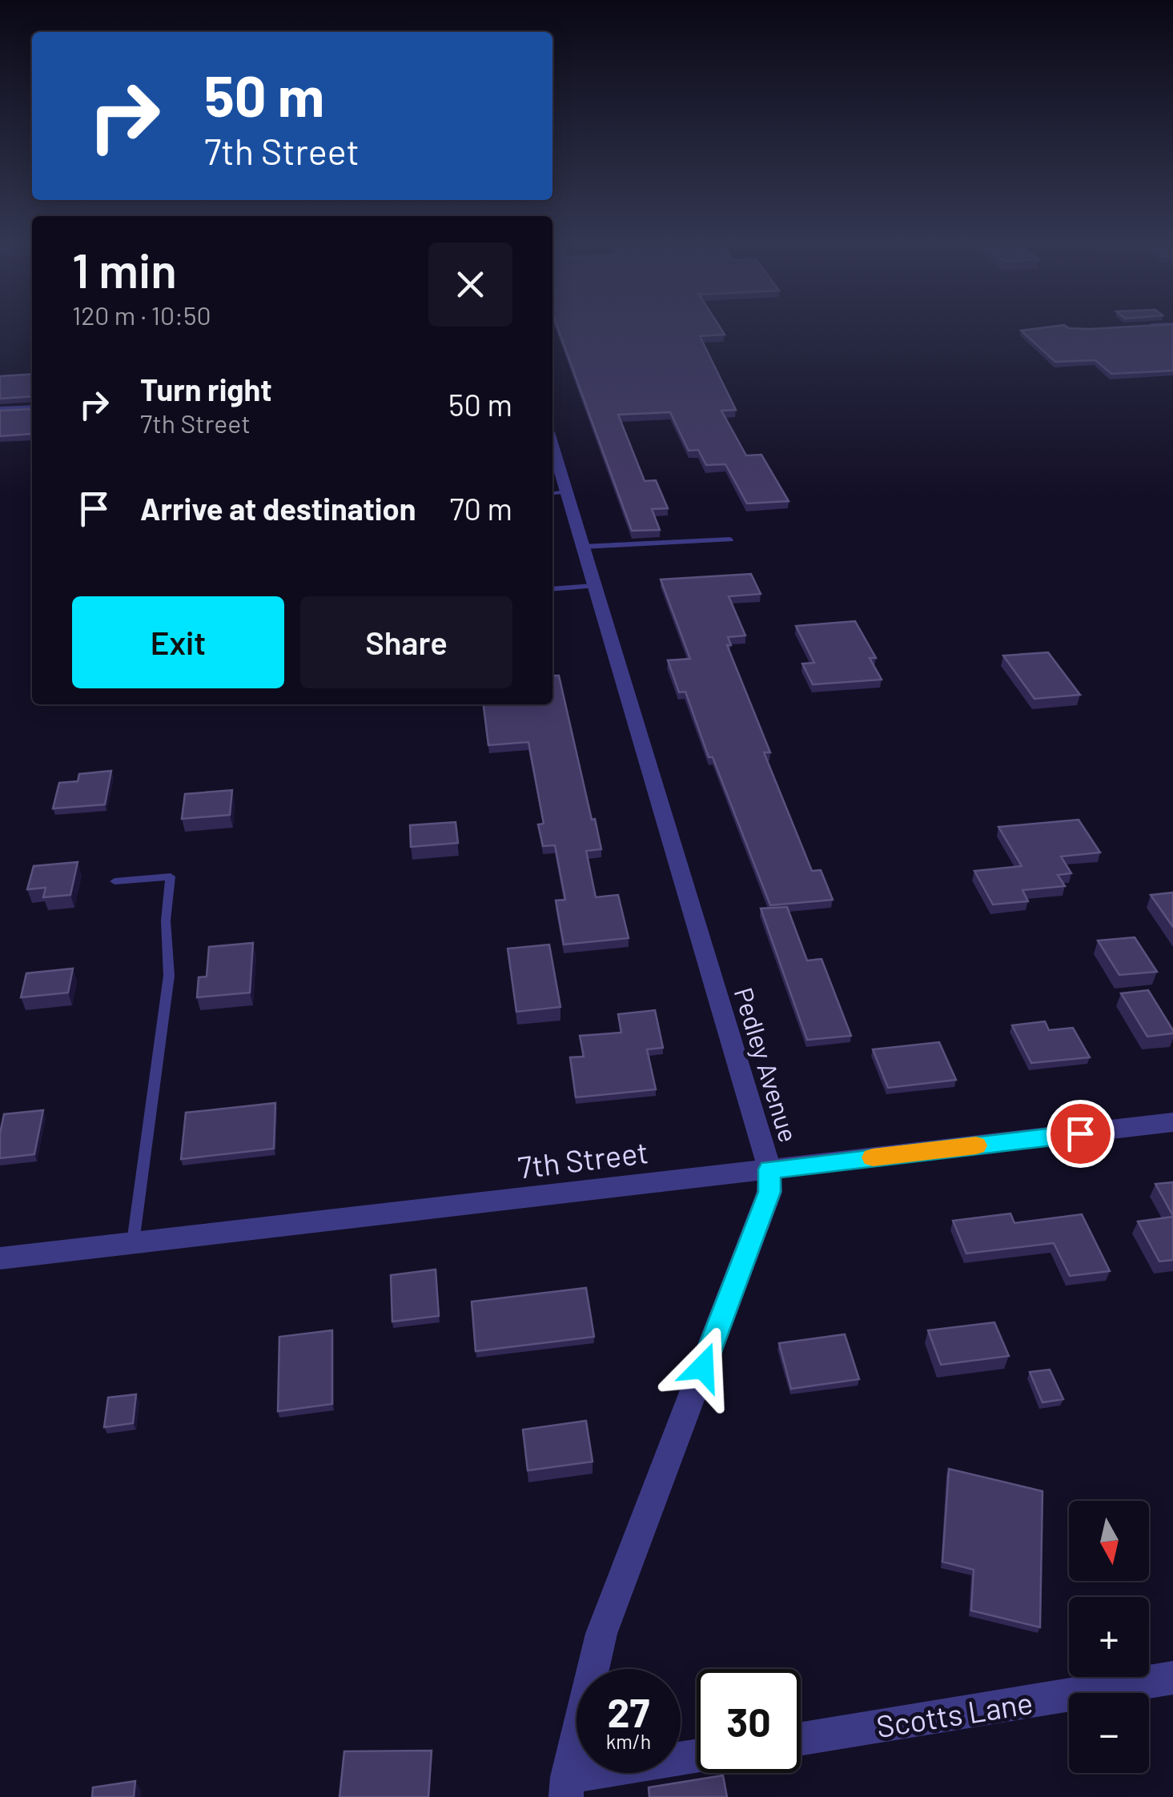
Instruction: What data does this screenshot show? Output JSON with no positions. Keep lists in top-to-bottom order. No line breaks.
{"streets":{"street":["Pedley Avenue","7th Street","Scotts Lane"]},"crossings":[["Pedley Avenue","7th Street"]],"north":"bottom","page":{"turn":["50 m","7th Street"],"heading":["1 min","120 m · 10:50"],"list":[{"name":"Turn right","note":"7th Street","value":"50 m"},{"name":"Arrive at destination","value":"70 m"}],"buttons":["Exit","Share"],"map_buttons":["+","−"],"speed":"27 km/h","limit":"30"}}
